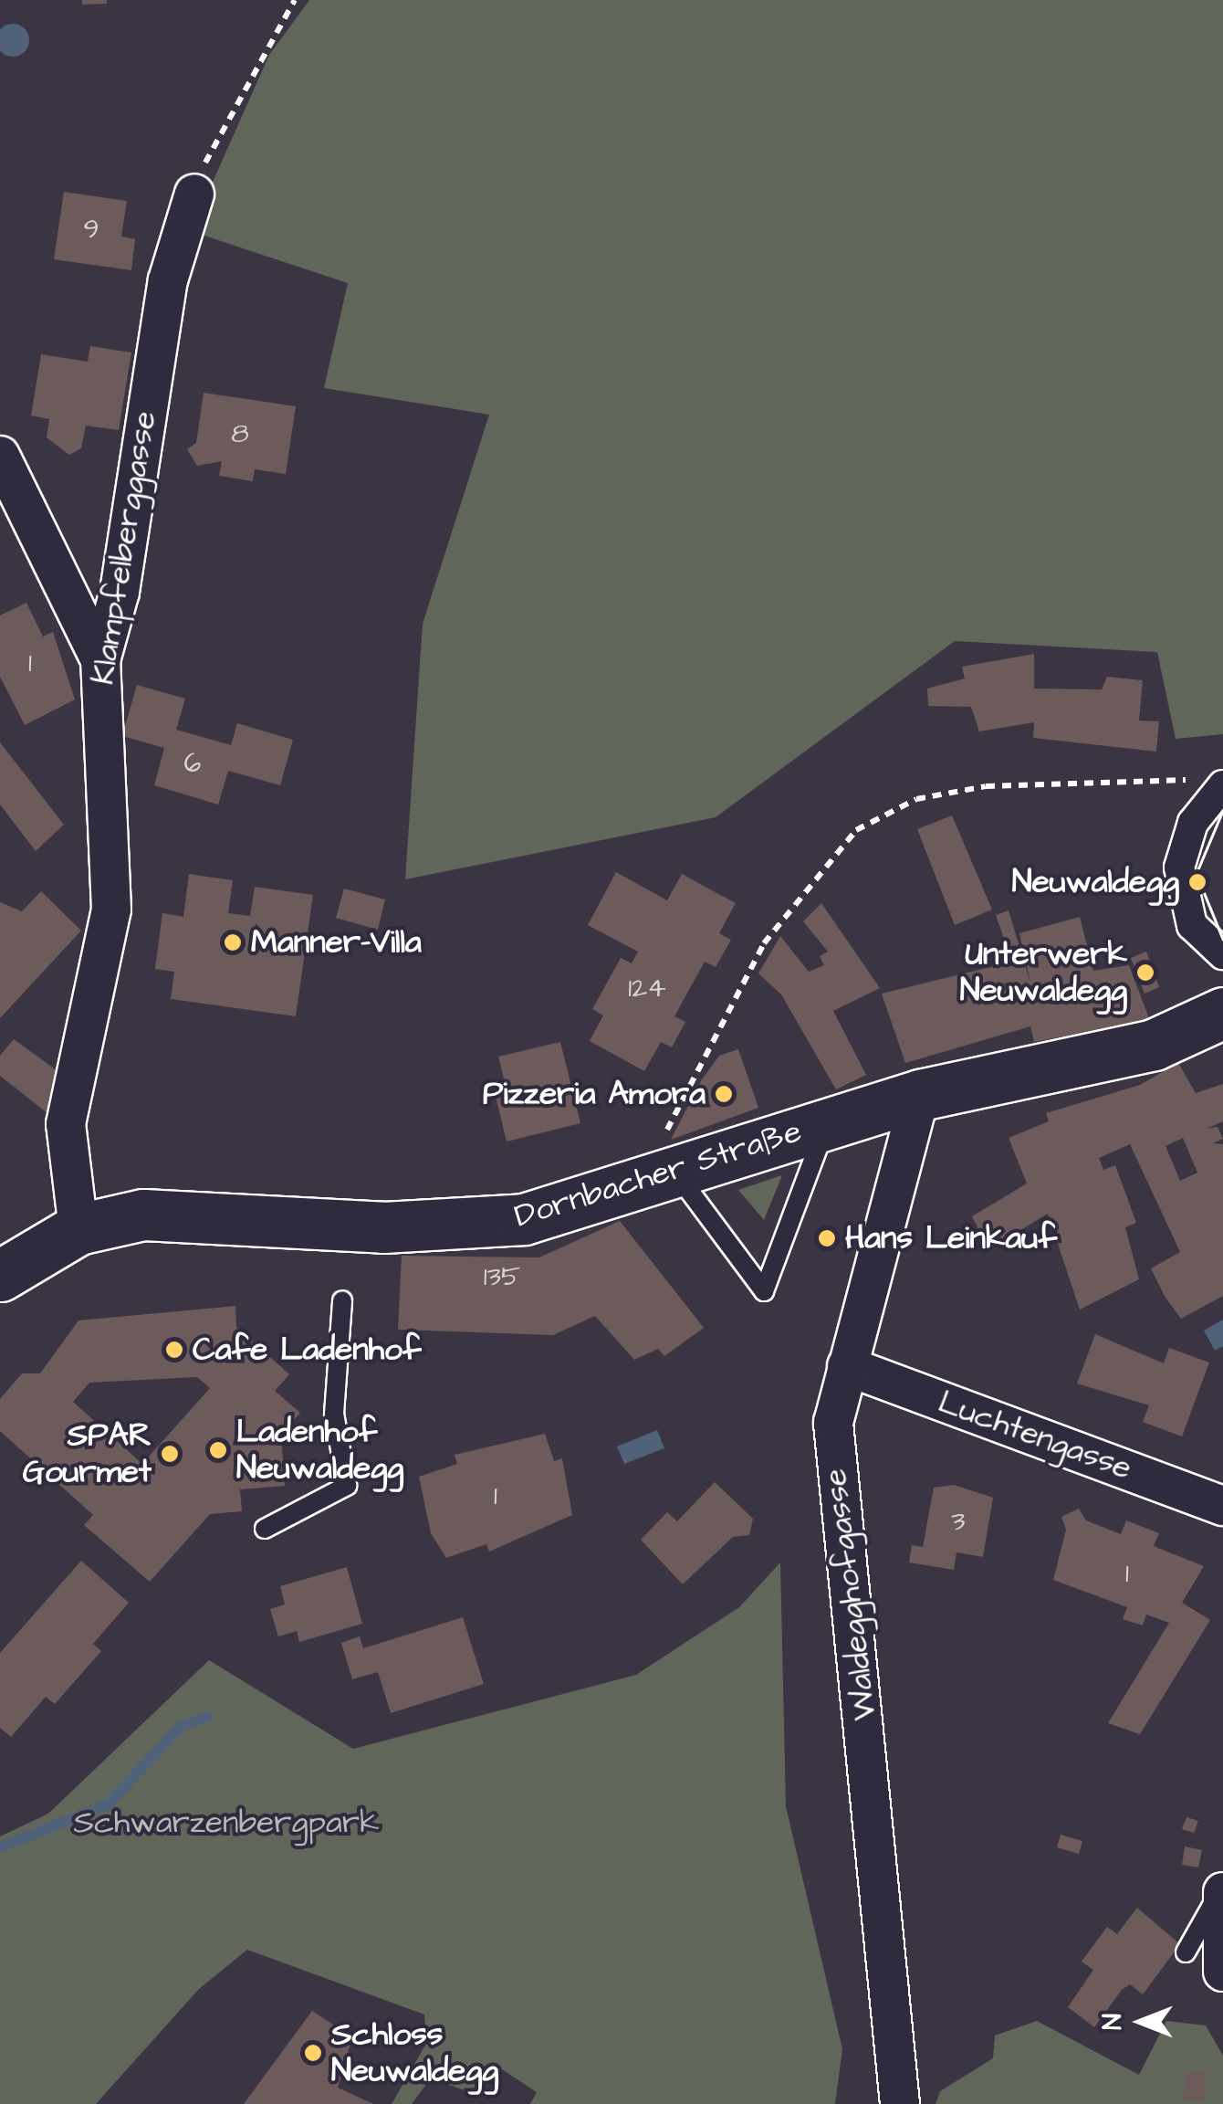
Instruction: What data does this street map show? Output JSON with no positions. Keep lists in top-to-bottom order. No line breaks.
{"streets":{"main road":["Dornbacher Straße"],"street":["Klampfelberggasse","Luchtengasse","Waldegghofgasse"]},"crossings":[["Klampfelberggasse","Dornbacher Straße"],["Dornbacher Straße","Waldegghofgasse"],["Luchtengasse","Waldegghofgasse"]],"parks":["Schwarzenbergpark"],"places":["Neuwaldegg","Manner-Villa","Unterwerk Neuwaldegg","Pizzeria Amora","Hans Leinkauf","Cafe Ladenhof","Ladenhof Neuwaldegg","SPAR Gourmet","Schloss Neuwaldegg"],"house_numbers":["9","8","1","6","124","135","1","3","1"],"north":"left"}
